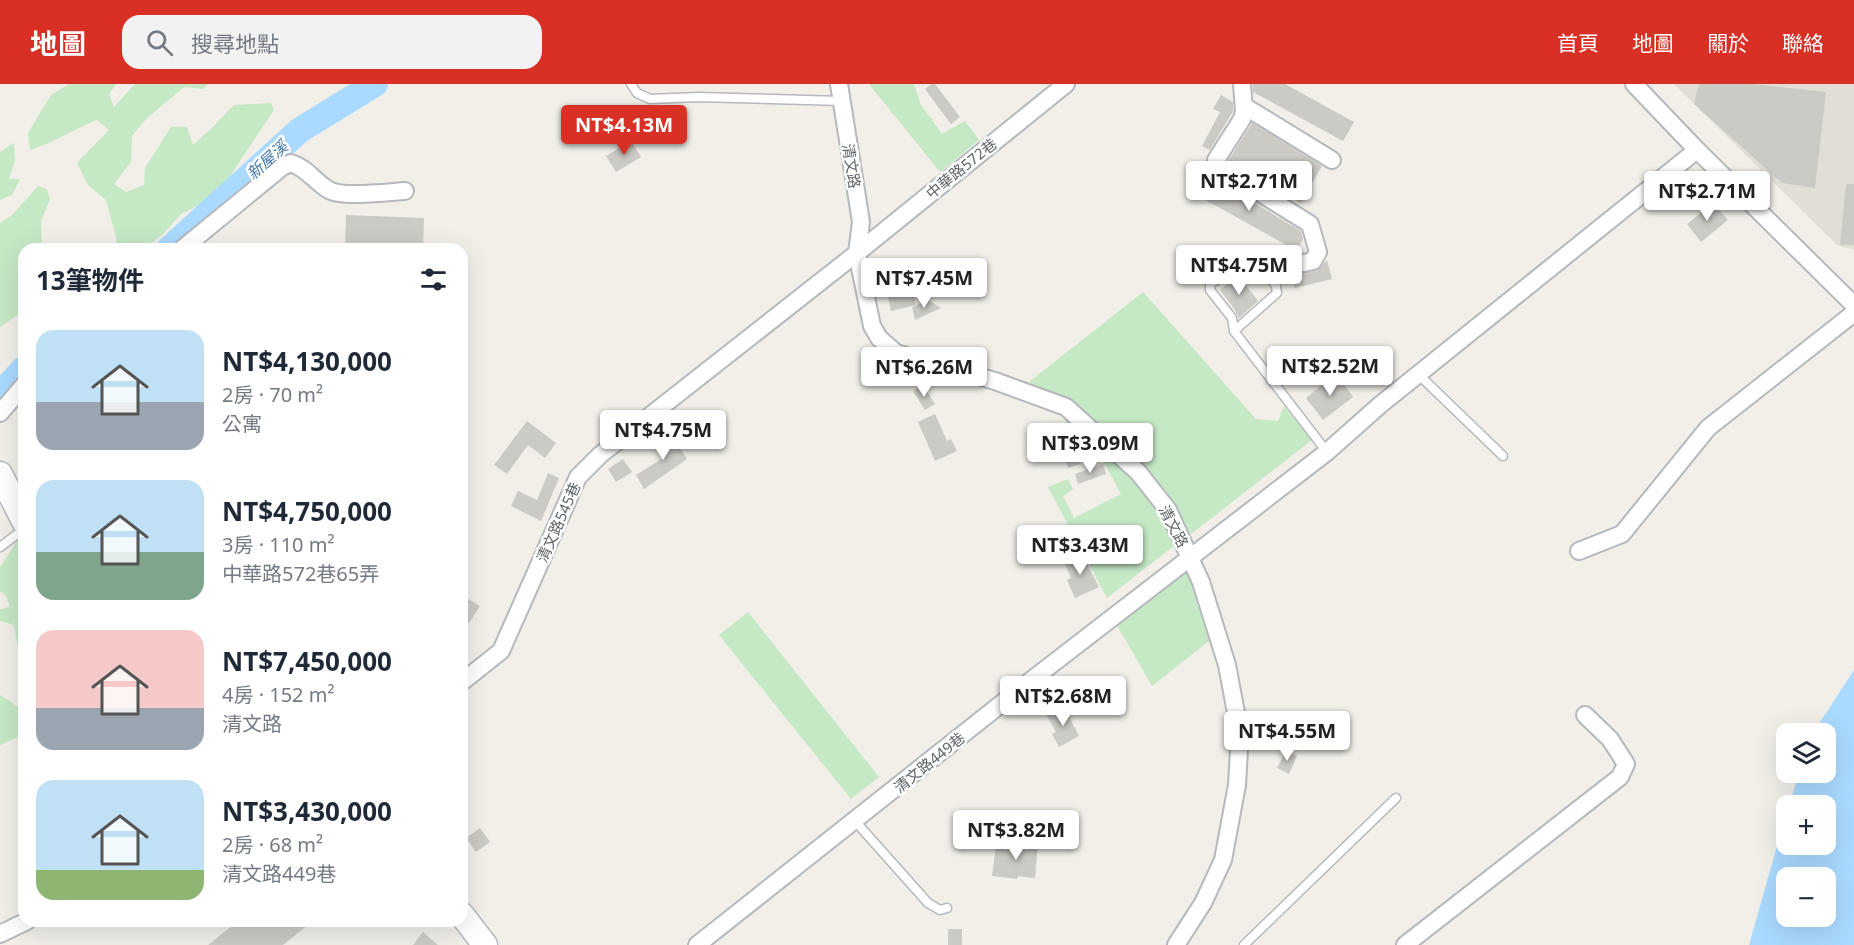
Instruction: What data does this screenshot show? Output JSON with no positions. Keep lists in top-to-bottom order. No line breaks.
{"streets":{"street":["清文路","中華路572巷","清文路545巷","清文路449巷"]},"crossings":[["清文路","中華路572巷"],["清文路","清文路545巷"],["清文路","清文路449巷"],["中華路572巷","清文路545巷"]],"water":["新屋溪"],"page":{"header":"地圖","search":"搜尋地點","nav":["首頁","地圖","關於","聯絡"],"price":["NT$4.13M","NT$2.71M","NT$2.71M","NT$4.75M","NT$7.45M","NT$2.52M","NT$6.26M","NT$4.75M","NT$3.09M","NT$3.43M","NT$2.68M","NT$4.55M","NT$3.82M"],"heading":"13筆物件","list":[{"name":"NT$4,130,000","note":"2房 · 70 m² · 公寓"},{"name":"NT$4,750,000","note":"3房 · 110 m² · 中華路572巷65弄"},{"name":"NT$7,450,000","note":"4房 · 152 m² · 清文路"},{"name":"NT$3,430,000","note":"2房 · 68 m² · 清文路449巷"}],"map_buttons":["+","−"]}}
